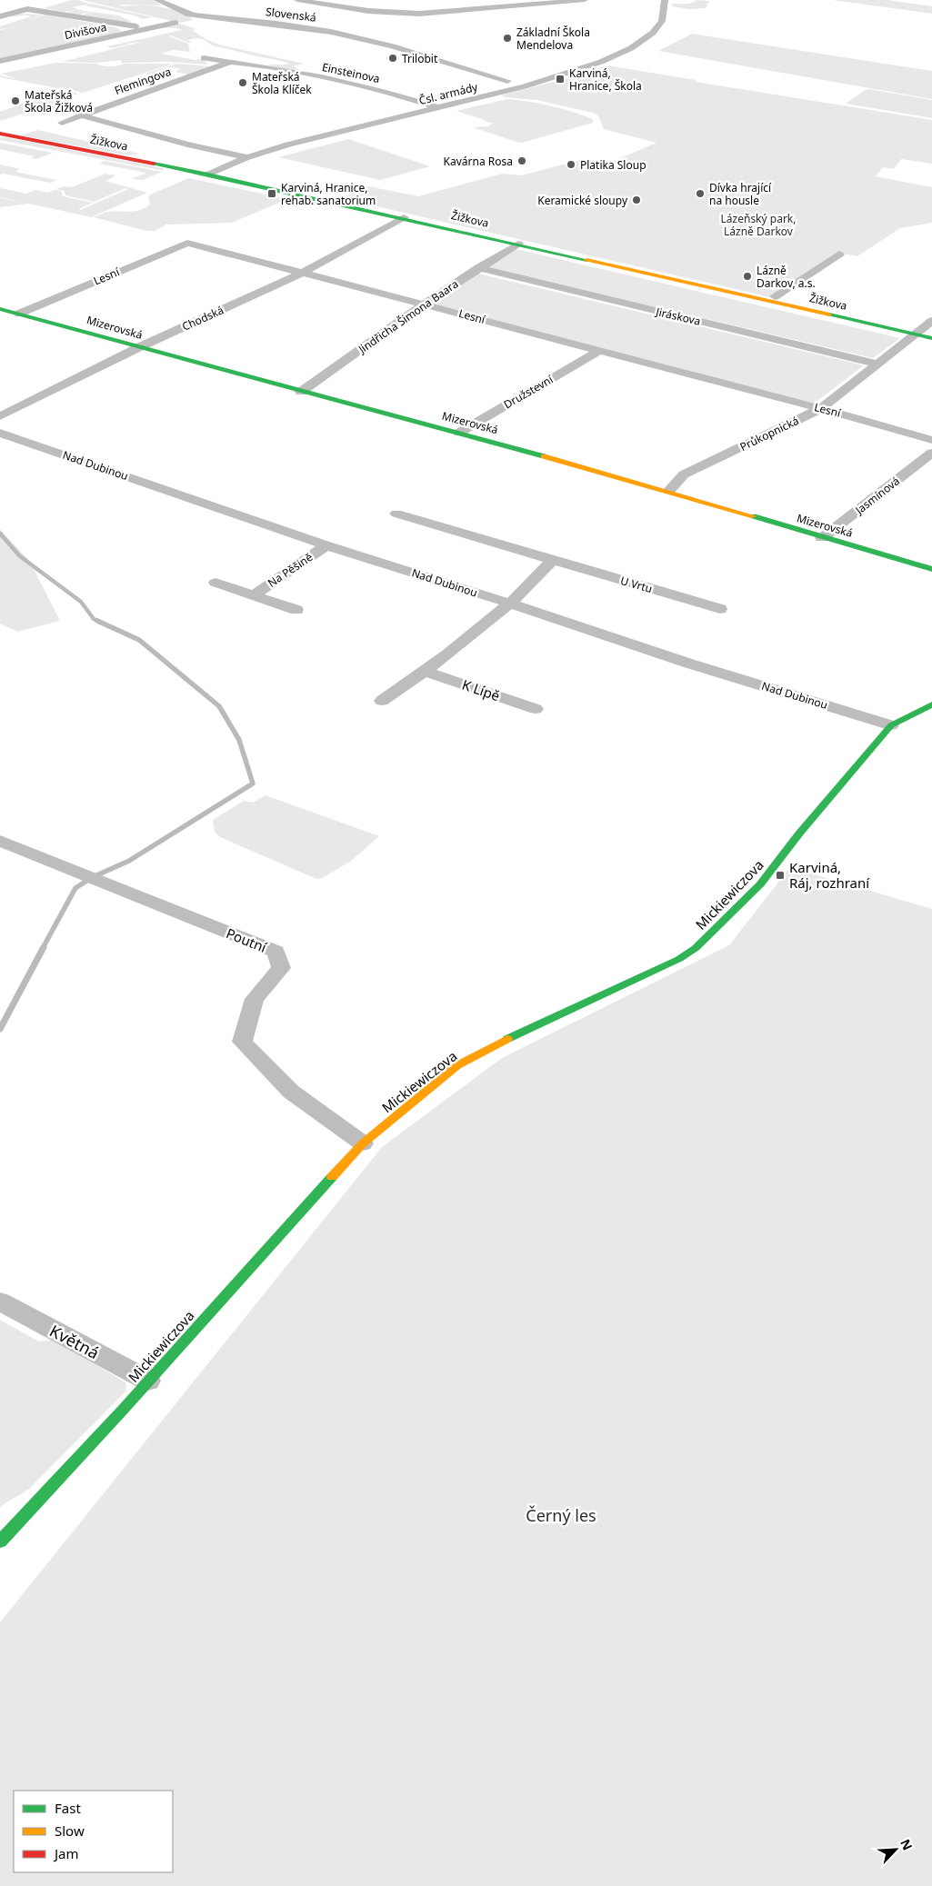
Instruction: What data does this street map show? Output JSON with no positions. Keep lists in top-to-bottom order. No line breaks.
{"streets":{"street":["Slovenská","Divišova","Einsteinova","Flemingova","Čsl. armády","Žižkova","Lesní","Jindřicha Šimona Baara","Jiráskova","Chodská","Mizerovská","Družstevní","Průkopnická","Nad Dubinou","Jasmínová","Na Pěšině","U Vrtu","K Lípě","Mickiewiczova","Poutní","Květná"]},"crossings":[["Einsteinova","Flemingova"],["Einsteinova","Čsl. armády"],["Flemingova","Žižkova"],["Čsl. armády","Žižkova"],["Žižkova","Jindřicha Šimona Baara"],["Žižkova","Chodská"],["Žižkova","Průkopnická"],["Lesní","Jindřicha Šimona Baara"],["Lesní","Chodská"],["Lesní","Mizerovská"],["Lesní","Družstevní"],["Lesní","Průkopnická"],["Jindřicha Šimona Baara","Jiráskova"],["Jindřicha Šimona Baara","Mizerovská"],["Jiráskova","Průkopnická"],["Chodská","Mizerovská"],["Mizerovská","Družstevní"],["Mizerovská","Průkopnická"],["Mizerovská","Jasmínová"],["Nad Dubinou","Na Pěšině"],["Nad Dubinou","Mickiewiczova"],["Mickiewiczova","Poutní"],["Mickiewiczova","Květná"]],"parks":["Lázeňský park, Lázně Darkov","Černý les"],"places":{"other":["Základní Škola Mendelova","Trilobit","Mateřská Škola Klíček","Mateřská Škola Žižková","Kavárna Rosa","Platika Sloup","Dívka hrající na housle","Keramické sloupy","Lázně Darkov, a.s."],"transit":["Karviná, Hranice, Škola","Karviná, Hranice, rehab. sanatorium","Karviná, Ráj, rozhraní"]},"legend":["Fast","Slow","Jam"],"north":"top right"}
